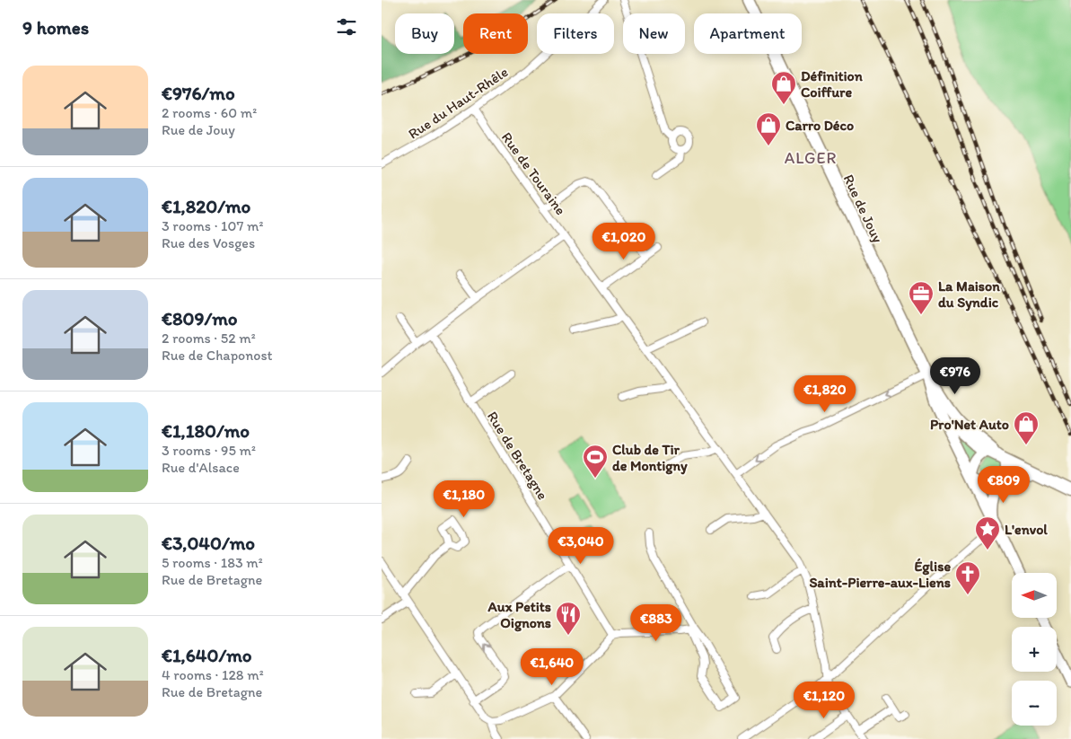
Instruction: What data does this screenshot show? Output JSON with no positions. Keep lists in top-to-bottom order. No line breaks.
{"streets":{"main road":["Rue de Jouy"],"street":["Rue du Haut-Rhêle","Rue de Touraine","Rue de Bretagne"]},"crossings":[["Rue du Haut-Rhêle","Rue de Touraine"]],"districts":["ALGER"],"places":{"shop":["Définition Coiffure","Carro Déco","Pro'Net Auto"],"office":["La Maison du Syndic"],"sports":["Club de Tir de Montigny"],"place":["L'envol"],"church":["Église Saint-Pierre-aux-Liens"],"restaurant":["Aux Petits Oignons"]},"north":"left","page":{"heading":"9 homes","chip":["Buy","Rent","Filters","New","Apartment"],"list":[{"name":"€976/mo","note":"2 rooms · 60 m² · Rue de Jouy"},{"name":"€1,820/mo","note":"3 rooms · 107 m² · Rue des Vosges"},{"name":"€809/mo","note":"2 rooms · 52 m² · Rue de Chaponost"},{"name":"€1,180/mo","note":"3 rooms · 95 m² · Rue d'Alsace"},{"name":"€3,040/mo","note":"5 rooms · 183 m² · Rue de Bretagne"},{"name":"€1,640/mo","note":"4 rooms · 128 m² · Rue de Bretagne"}],"price":["€1,020","€976","€1,820","€809","€1,180","€3,040","€883","€1,640","€1,120"],"map_buttons":["+","−"]}}
